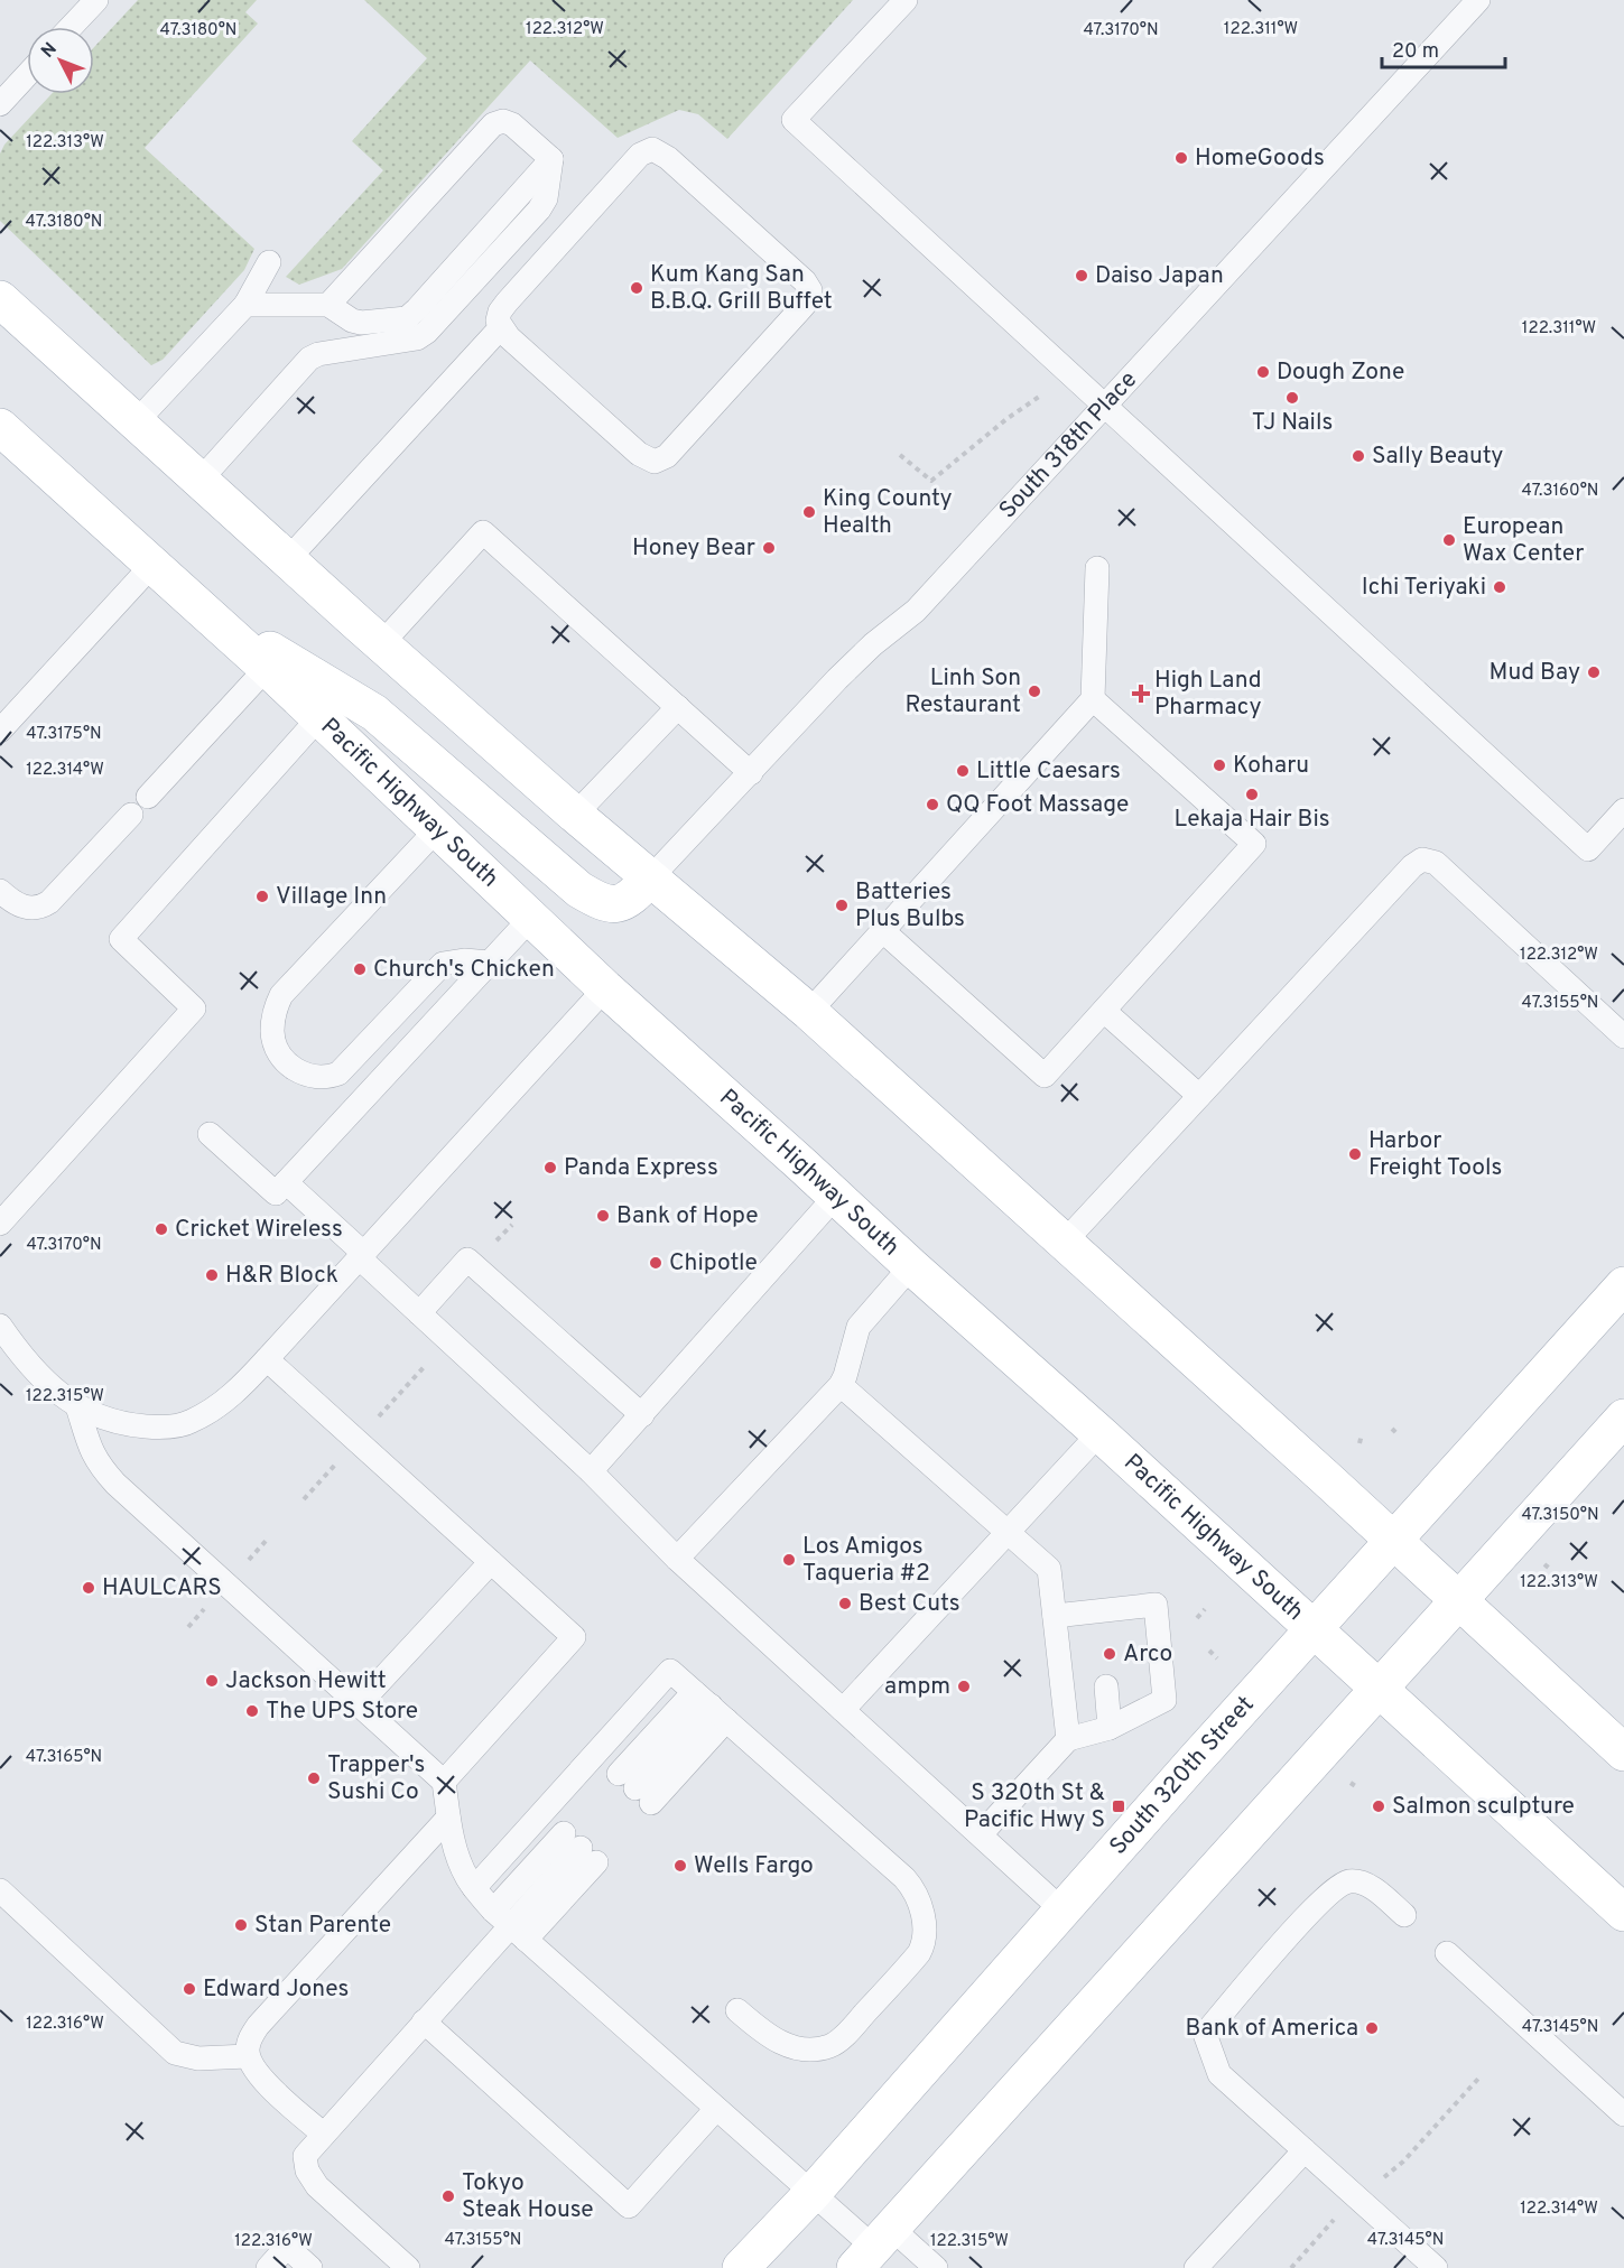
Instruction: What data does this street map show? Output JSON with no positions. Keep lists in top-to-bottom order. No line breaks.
{"streets":{"main road":["Pacific Highway South","South 320th Street"],"lane":["South 318th Place"]},"crossings":[["Pacific Highway South","South 320th Street"]],"places":{"other":["HomeGoods","Daiso Japan","Kum Kang San B.B.Q. Grill Buffet","Dough Zone","TJ Nails","Sally Beauty","King County Health","European Wax Center","Honey Bear","Ichi Teriyaki","Mud Bay","Linh Son Restaurant","Koharu","Little Caesars","Lekaja Hair Bis","QQ Foot Massage","Village Inn","Batteries Plus Bulbs","Church's Chicken","Harbor Freight Tools","Panda Express","Bank of Hope","Cricket Wireless","Chipotle","H&R Block","Los Amigos Taqueria #2","HAULCARS","Best Cuts","Arco","Jackson Hewitt","ampm","The UPS Store","Trapper's Sushi Co","Salmon sculpture","Wells Fargo","Stan Parente","Edward Jones","Bank of America","Tokyo Steak House"],"health":["High Land Pharmacy"],"transit":["S 320th St & Pacific Hwy S"]},"scale_bar":"20 m","north":"top left","coordinates":["122.312°W","122.311°W","47.3180°N","47.3170°N","122.313°W","47.3160°N","47.3175°N","122.314°W","47.3155°N","122.315°W","47.3150°N","47.3165°N","122.316°W","47.3145°N"]}
